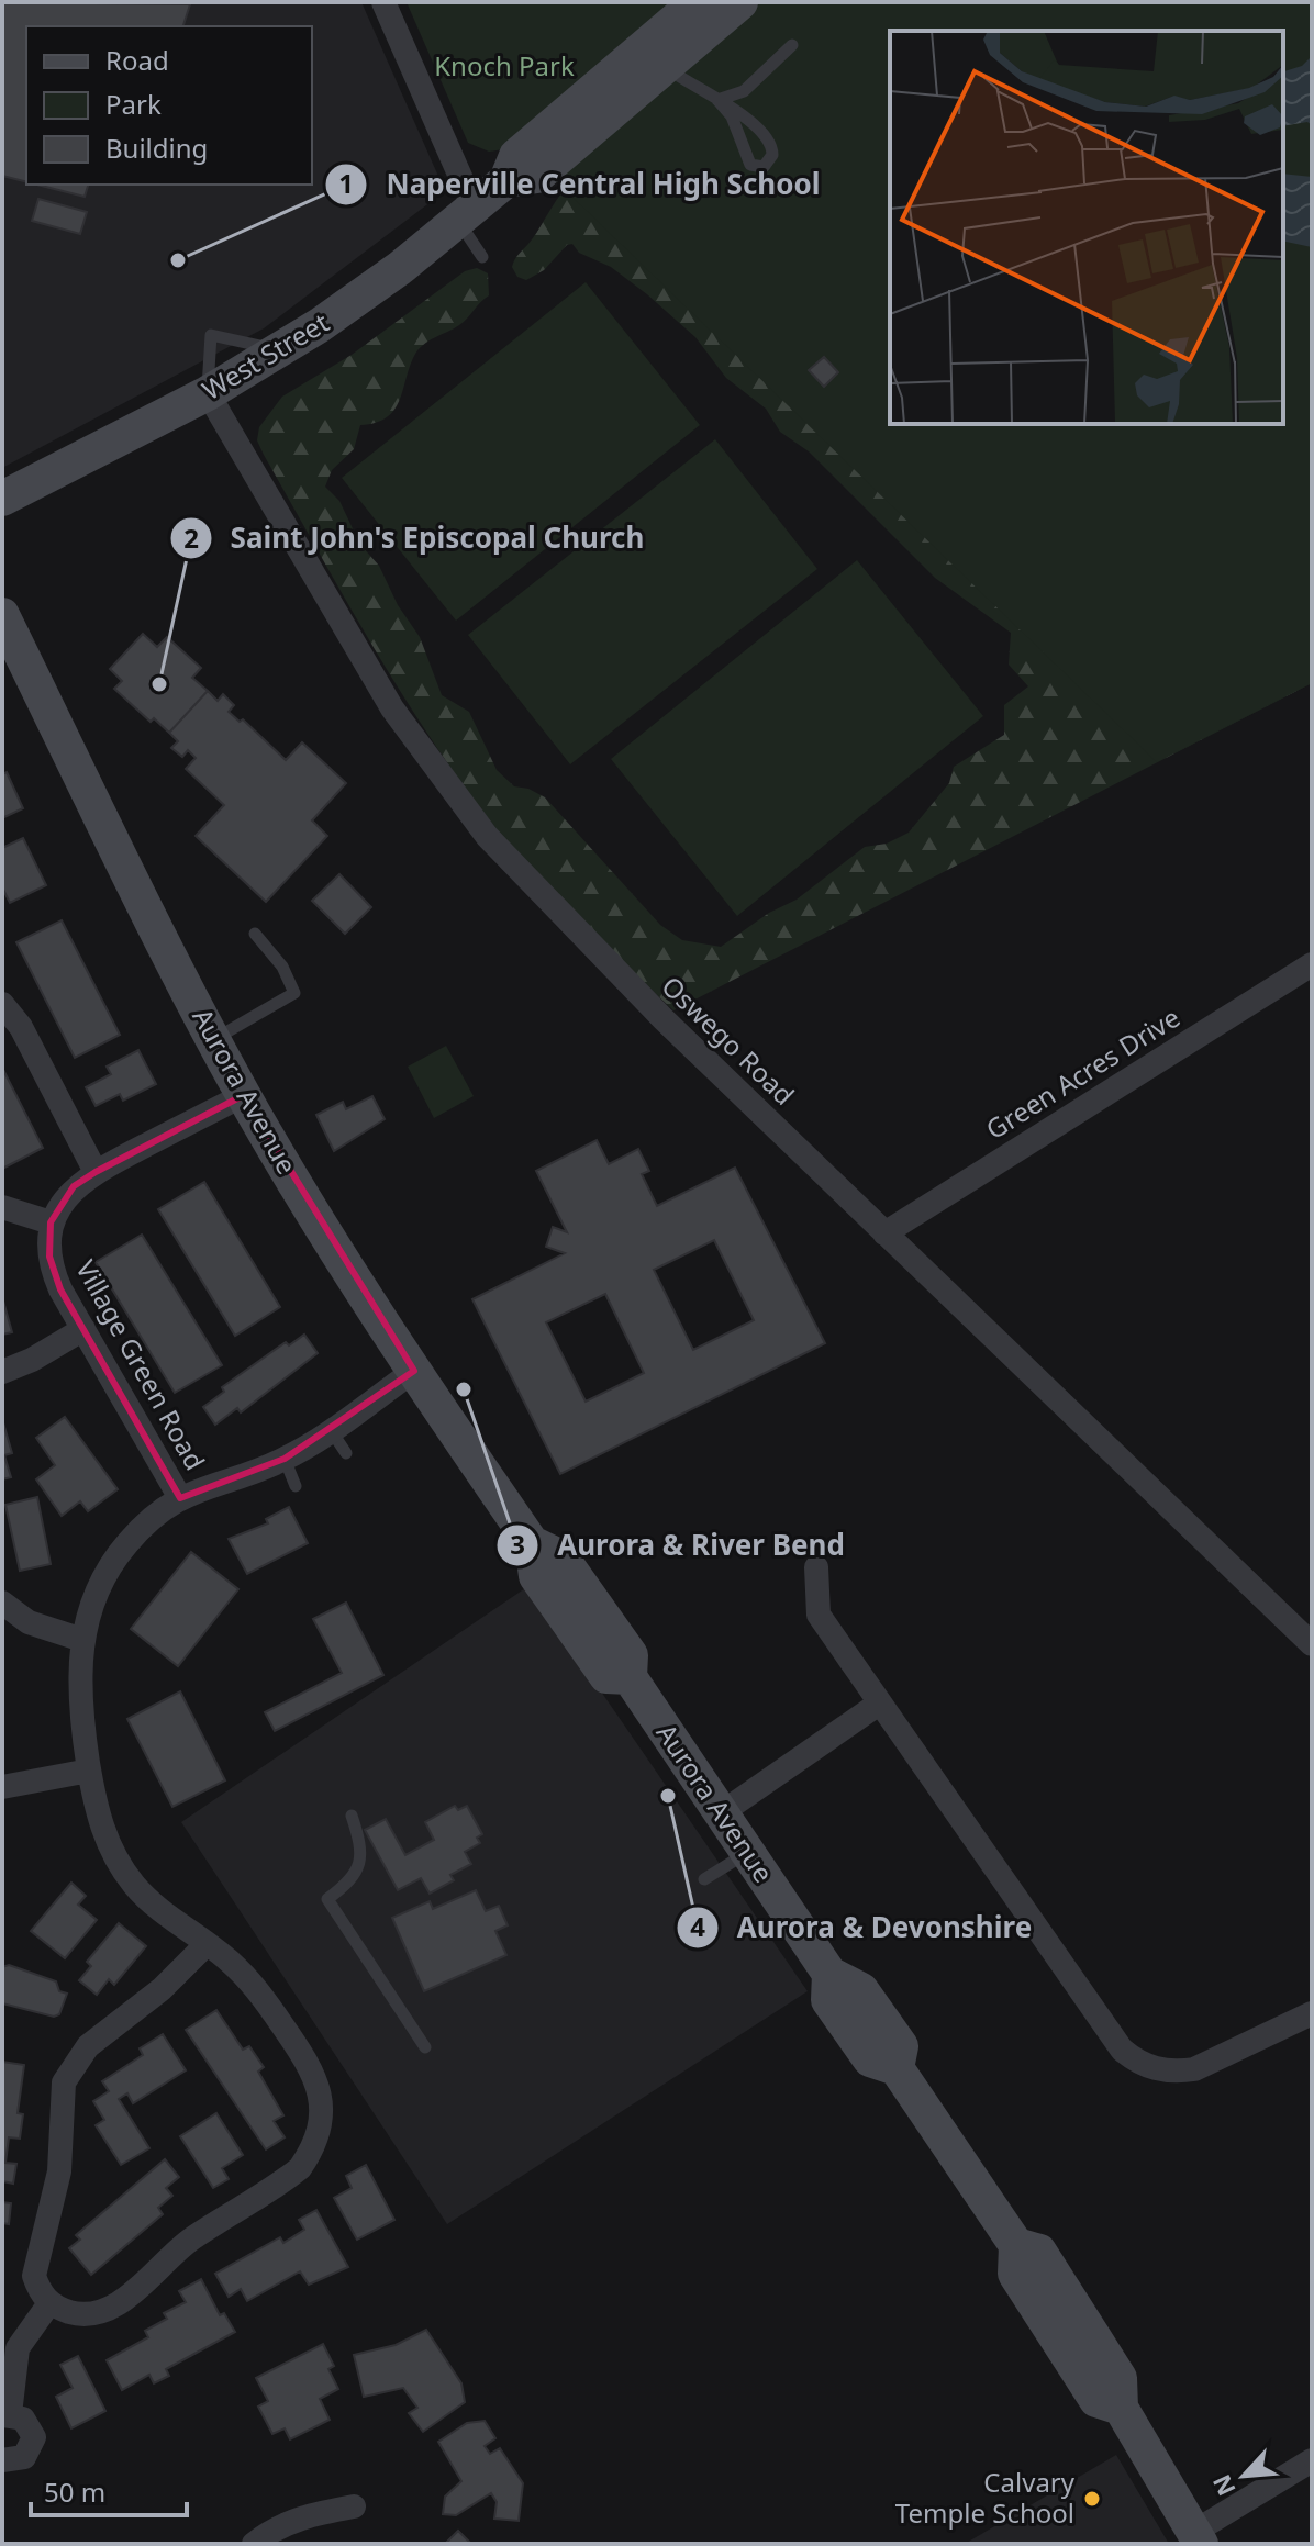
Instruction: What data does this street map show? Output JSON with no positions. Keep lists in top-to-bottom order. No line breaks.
{"streets":{"main road":["West Street","Aurora Avenue"],"street":["Oswego Road","Green Acres Drive","Village Green Road"]},"crossings":[["West Street","Oswego Road"],["Oswego Road","Green Acres Drive"]],"parks":["Knoch Park"],"places":["Naperville Central High School","Saint John's Episcopal Church","Aurora & River Bend","Aurora & Devonshire","Calvary Temple School"],"legend":["Road","Park","Building"],"scale_bar":"50 m","north":"bottom left"}
